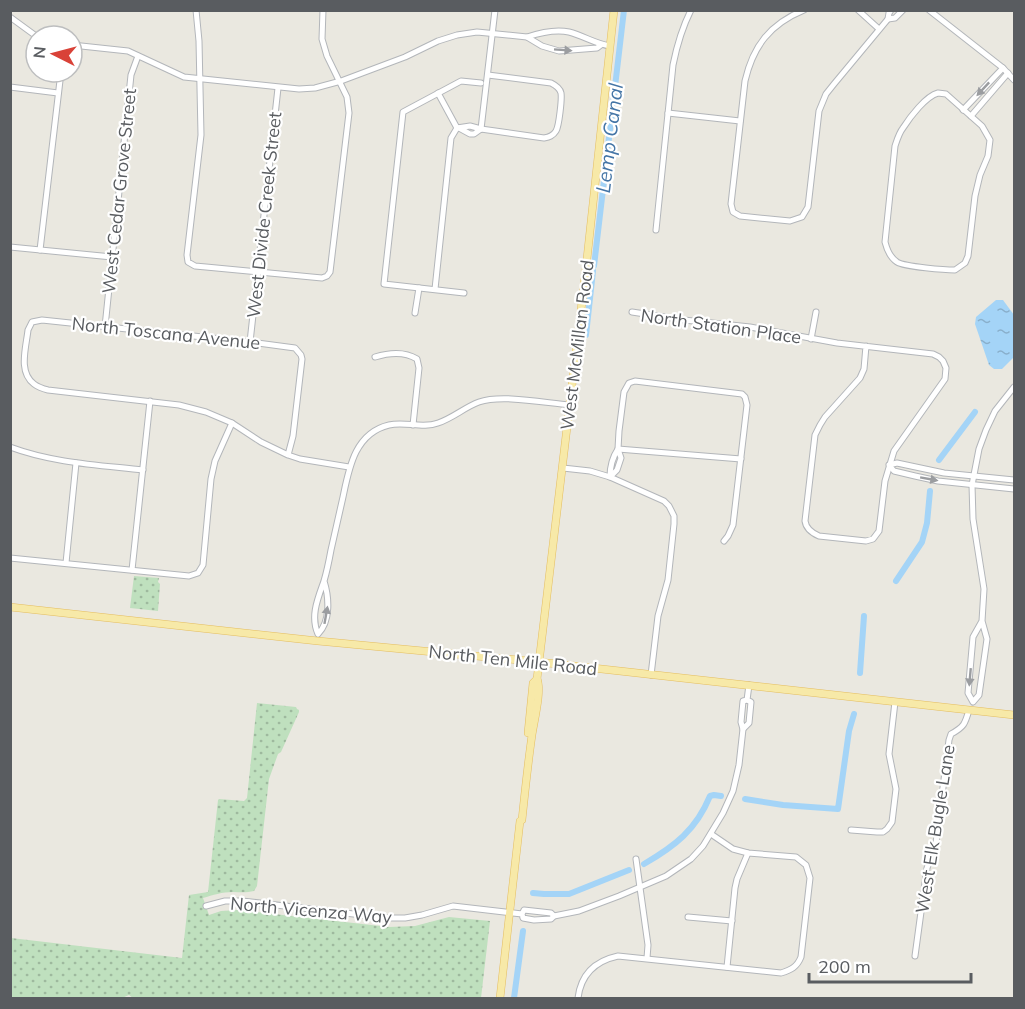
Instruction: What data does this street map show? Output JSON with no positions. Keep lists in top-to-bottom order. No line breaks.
{"streets":{"main road":["West McMillan Road","North Ten Mile Road"],"street":["West Cedar Grove Street","West Divide Creek Street","North Station Place","North Toscana Avenue","West Elk Bugle Lane","North Vicenza Way"]},"crossings":[["West Cedar Grove Street","North Toscana Avenue"],["West Divide Creek Street","North Toscana Avenue"],["West McMillan Road","North Ten Mile Road"],["West McMillan Road","North Vicenza Way"],["North Ten Mile Road","West Elk Bugle Lane"],["North Ten Mile Road","North Vicenza Way"]],"water":["Lemp Canal"],"scale_bar":"200 m","north":"left"}
